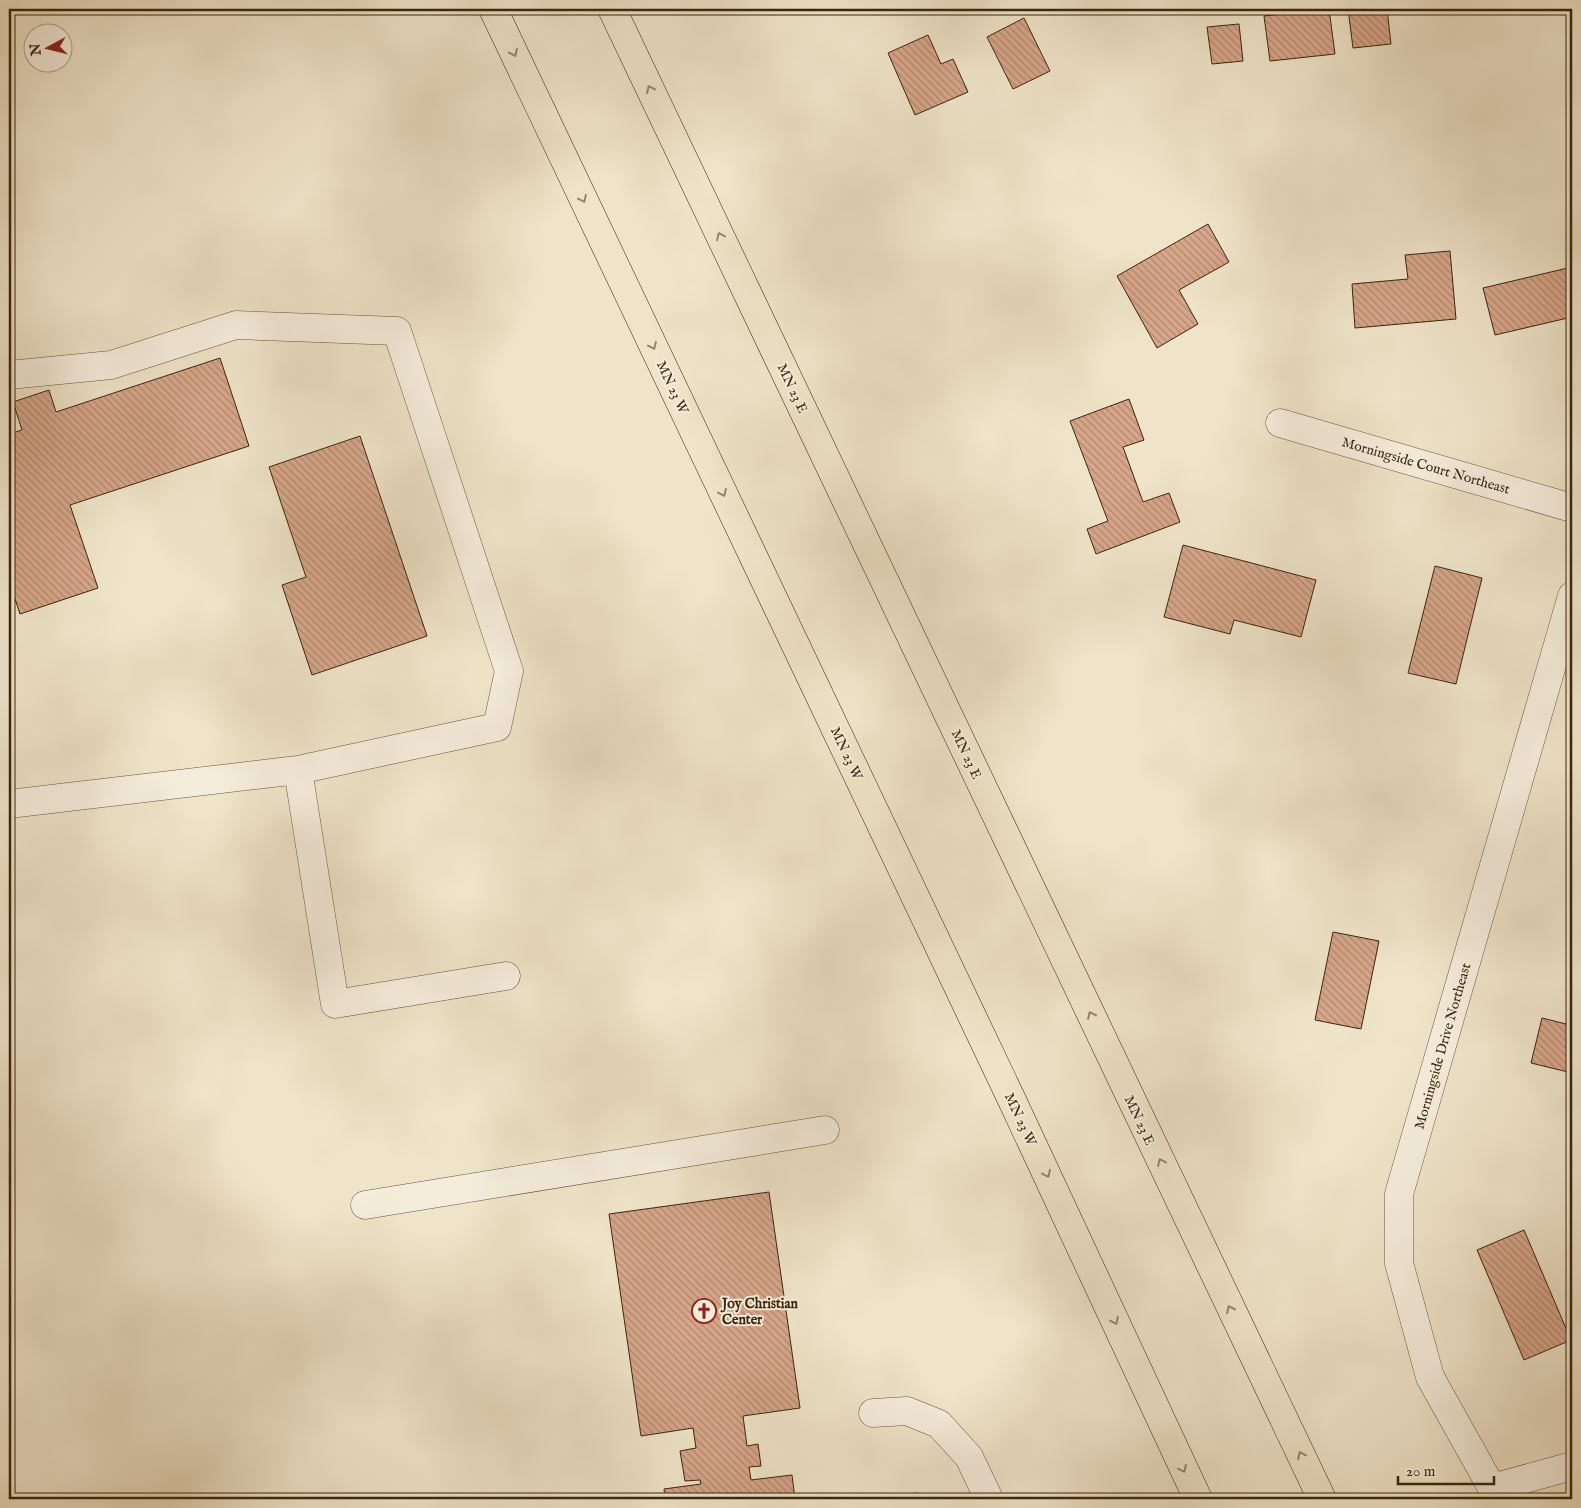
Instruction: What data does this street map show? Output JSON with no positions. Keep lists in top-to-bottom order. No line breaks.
{"streets":{"highway":["MN 23 W","MN 23 E"],"street":["Morningside Court Northeast","Morningside Drive Northeast"]},"one_way":["MN 23 W","MN 23 E"],"places":{"church":["Joy Christian Center"]},"scale_bar":"20 m","north":"left"}
